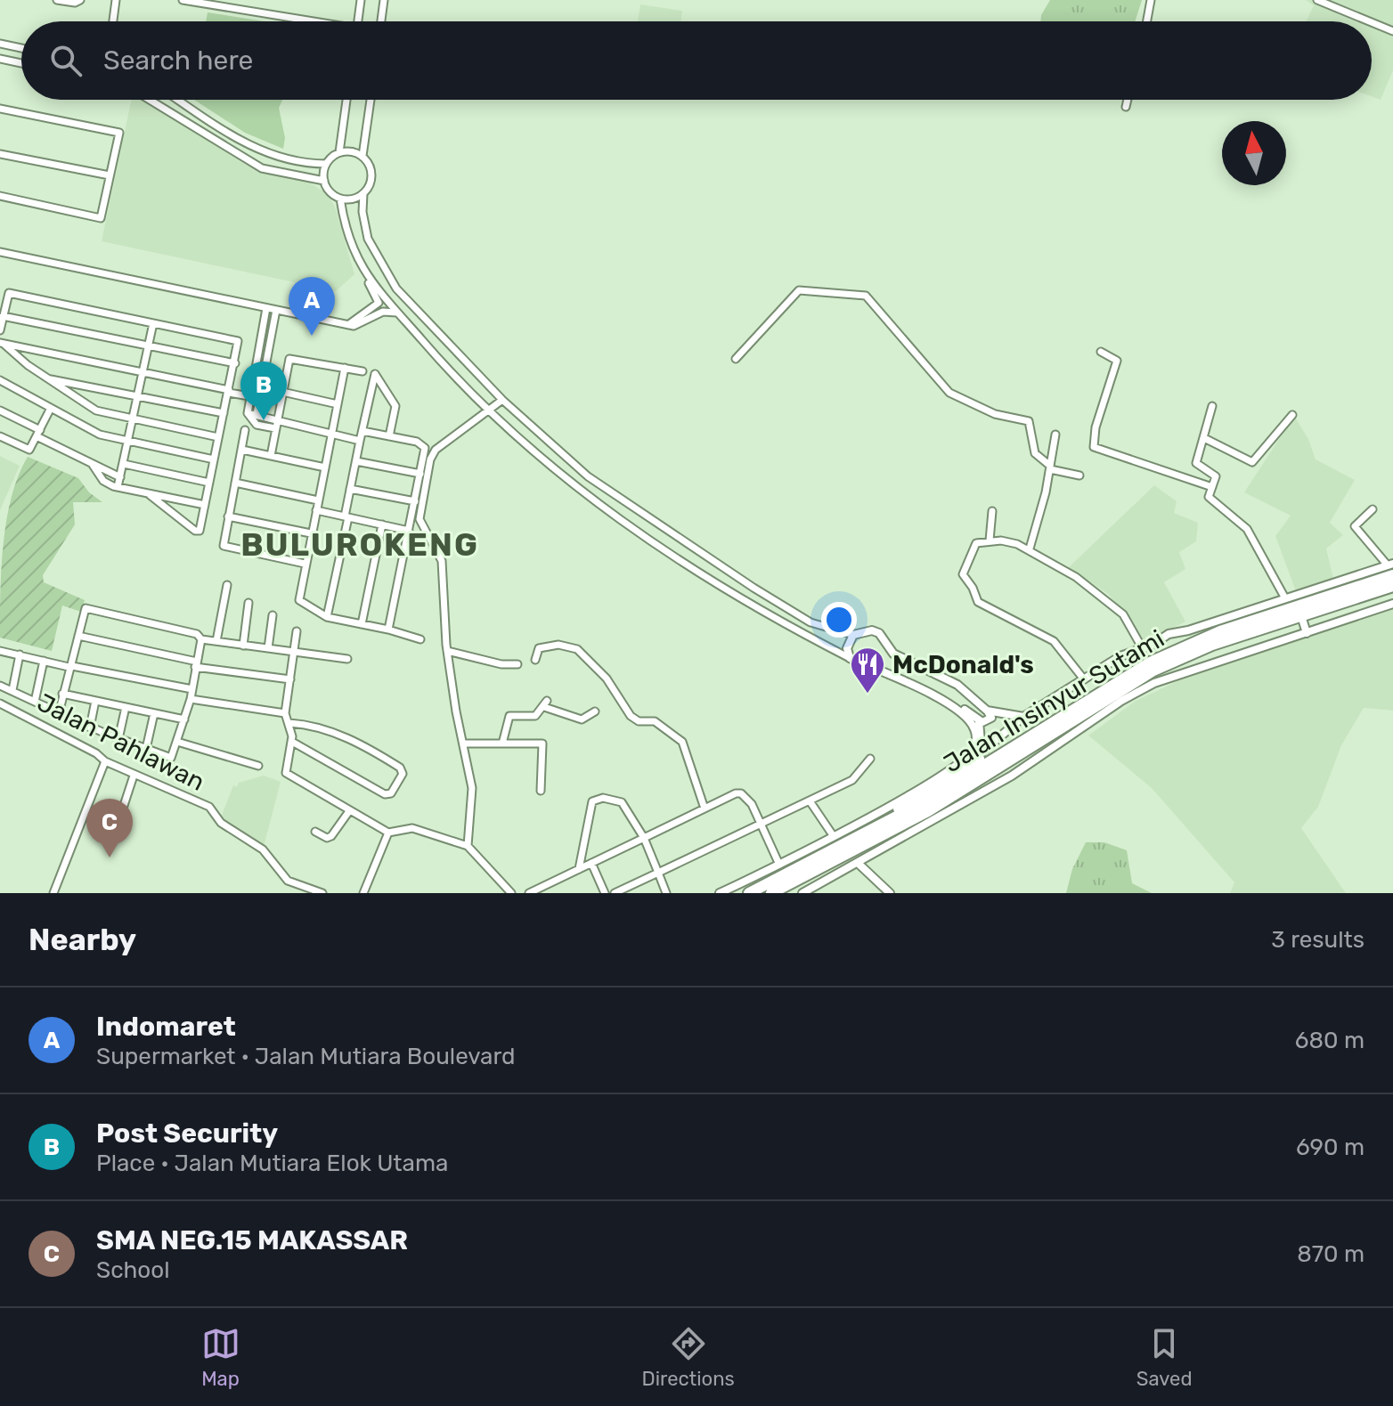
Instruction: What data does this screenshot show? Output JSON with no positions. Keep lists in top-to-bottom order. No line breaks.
{"streets":{"highway":["Jalan Insinyur Sutami"],"street":["Jalan Pahlawan"]},"districts":["BULUROKENG"],"places":{"restaurant":["McDonald's"]},"north":"top","page":{"search":"Search here","pins":["A","B","C"],"heading":["Nearby","3 results"],"list":[{"mark":"A","name":"Indomaret","note":"Supermarket · Jalan Mutiara Boulevard","value":"680 m"},{"mark":"B","name":"Post Security","note":"Place · Jalan Mutiara Elok Utama","value":"690 m"},{"mark":"C","name":"SMA NEG.15 MAKASSAR","note":"School","value":"870 m"}],"nav":["Map","Directions","Saved"]}}
